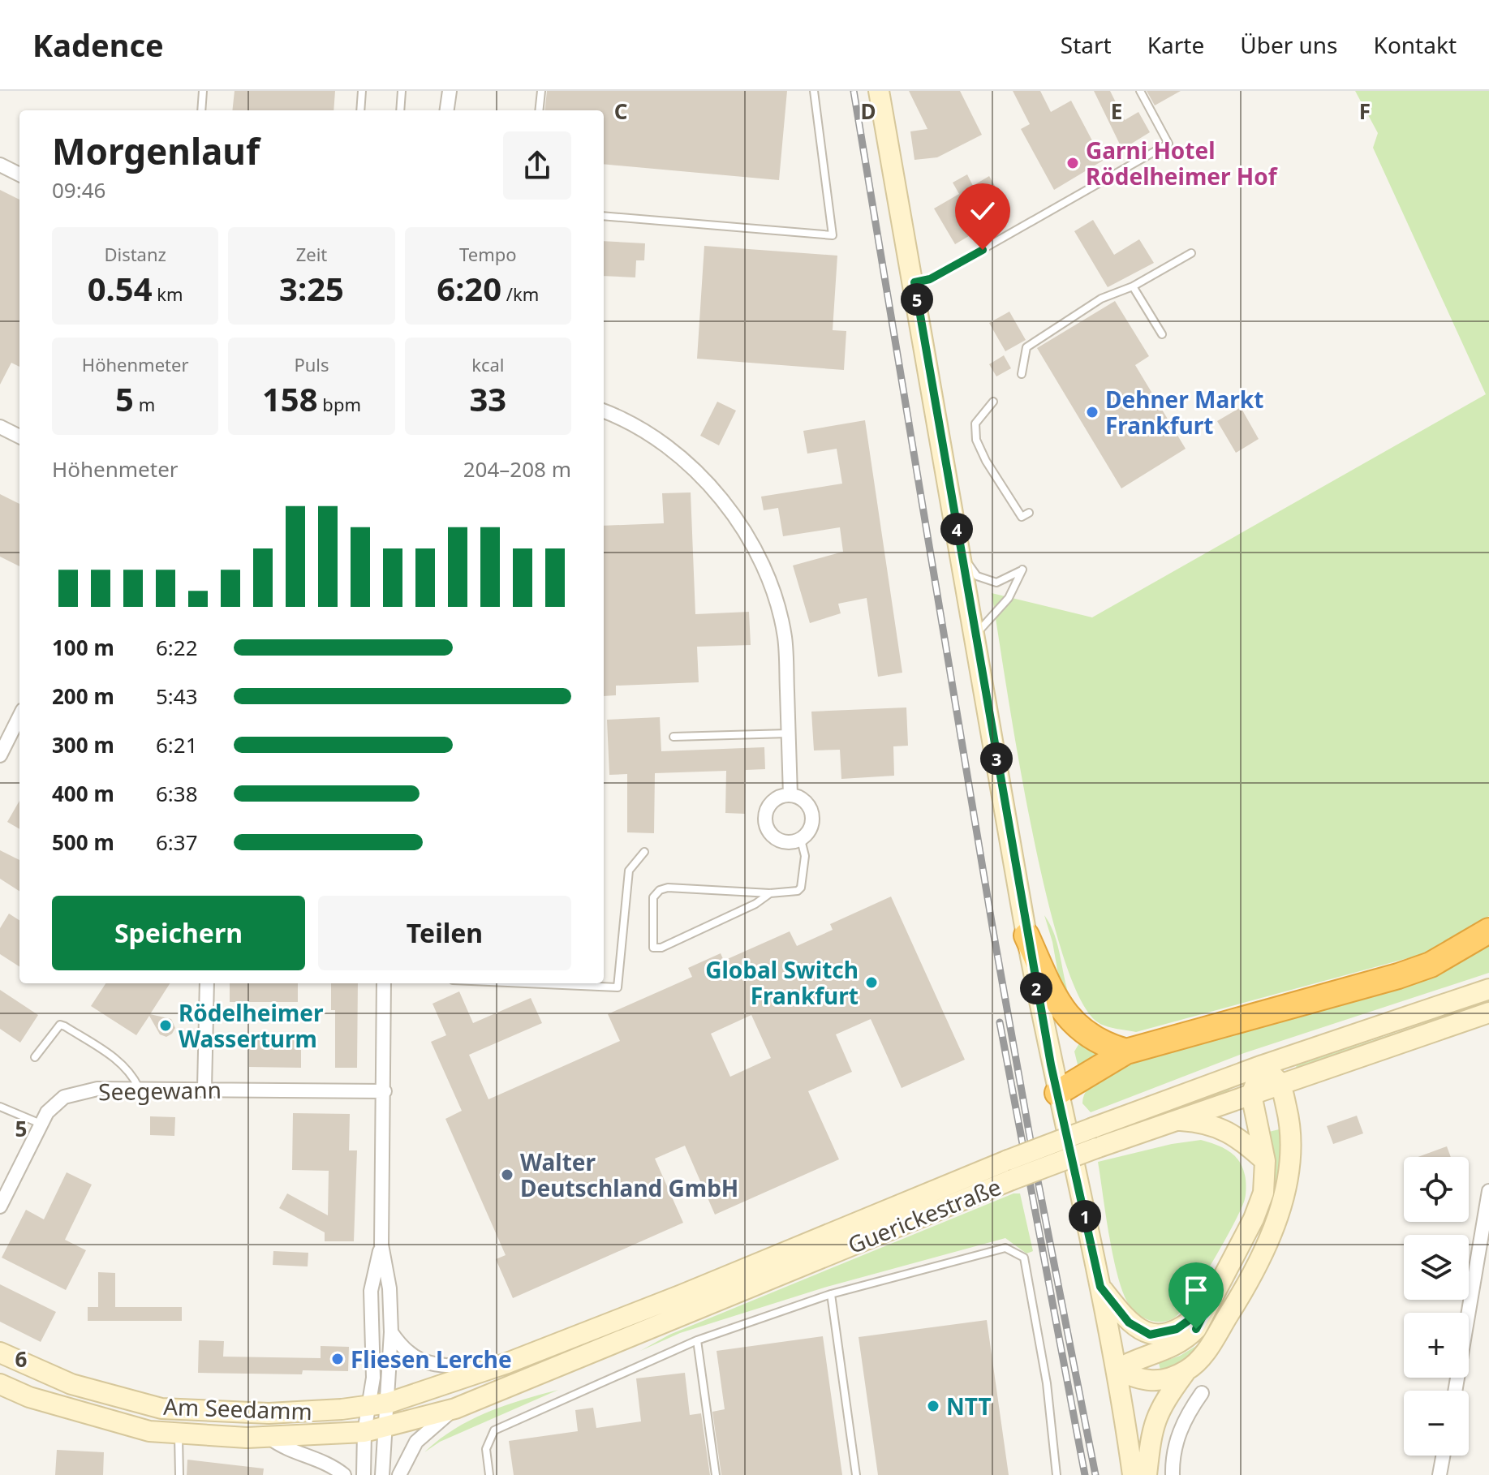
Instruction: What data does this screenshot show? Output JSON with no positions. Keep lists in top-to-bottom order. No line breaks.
{"streets":{"main road":["Guerickestraße","Am Seedamm"],"street":["Seegewann"]},"crossings":[["Guerickestraße","Am Seedamm"]],"places":["Garni Hotel Rödelheimer Hof","Dehner Markt Frankfurt","Global Switch Frankfurt","Rödelheimer Wasserturm","Walter Deutschland GmbH","Fliesen Lerche","NTT"],"page":{"header":"Kadence","nav":["Start","Karte","Über uns","Kontakt"],"heading":["Morgenlauf","09:46"],"stats":[["Distanz","0.54 km"],["Zeit","3:25"],["Tempo","6:20 /km"],["Höhenmeter","5 m"],["Puls","158 bpm"],["kcal","33"]],"pins":["5","4","3","2","1"],"chart":["Höhenmeter","204–208 m"],"list":[{"name":"100 m","note":"6:22"},{"name":"200 m","note":"5:43"},{"name":"300 m","note":"6:21"},{"name":"400 m","note":"6:38"},{"name":"500 m","note":"6:37"}],"buttons":["Speichern","Teilen"],"map_buttons":["+","−"]},"grid":{"columns":["C","D","E","F"],"rows":["5","6"]}}
